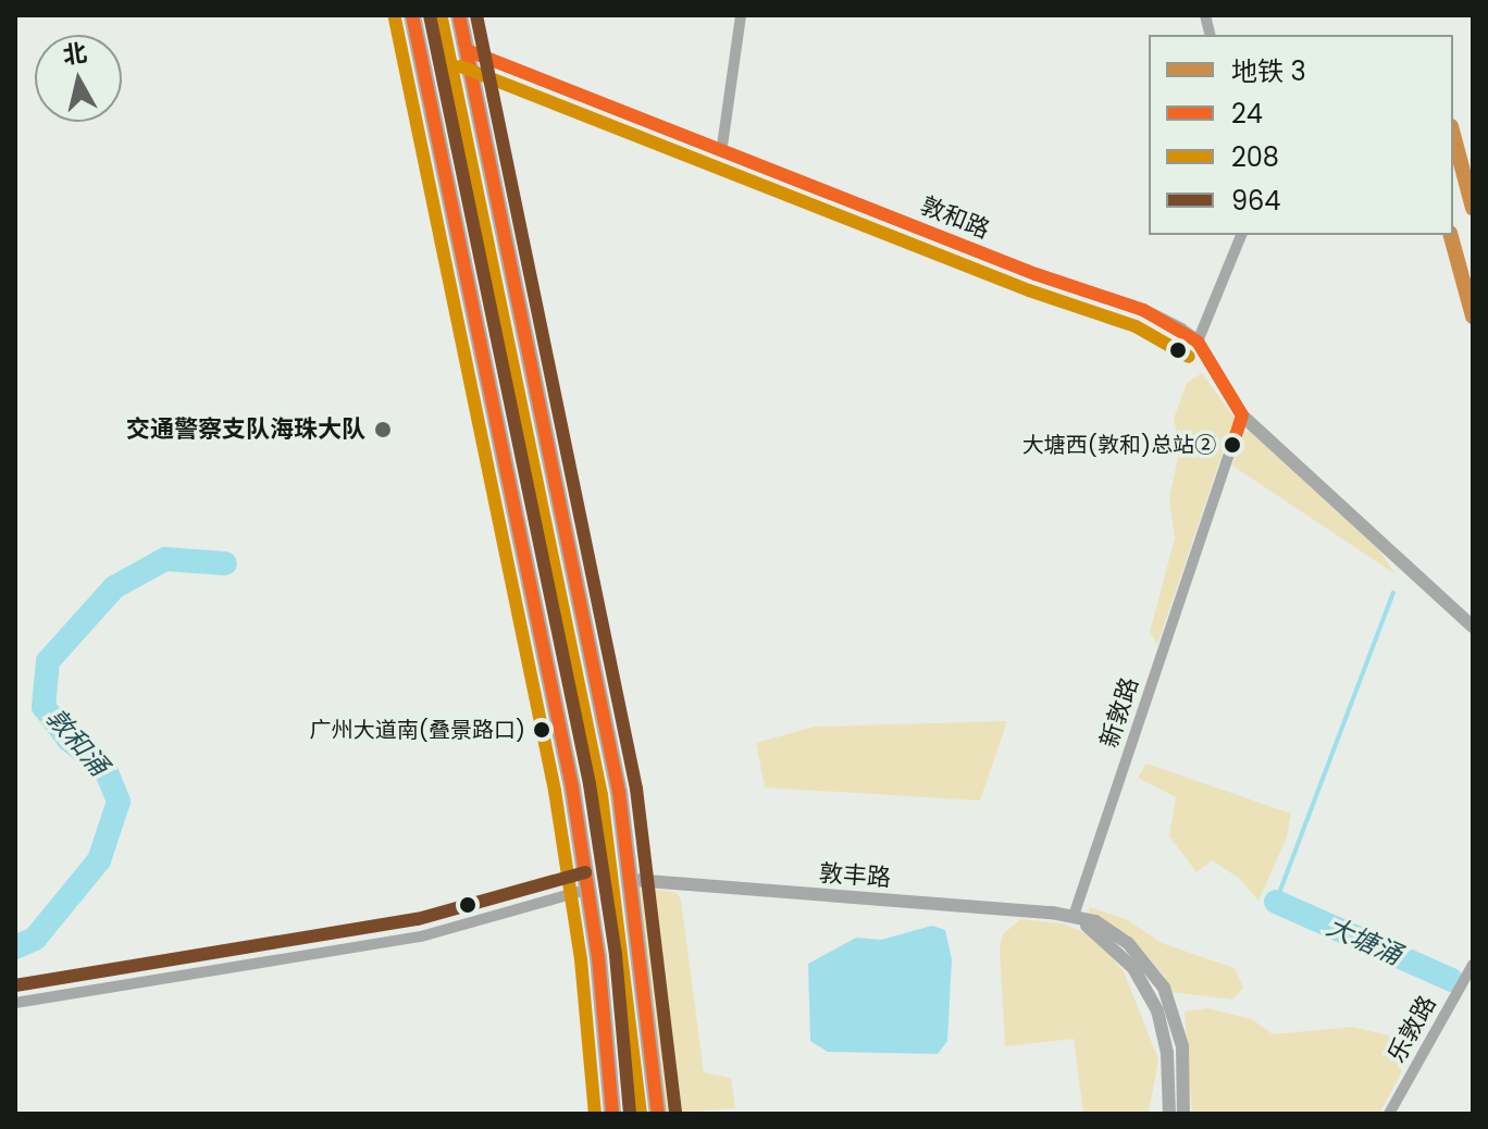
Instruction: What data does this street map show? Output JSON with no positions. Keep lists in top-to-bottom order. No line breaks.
{"streets":{"street":["敦和路","新敦路","敦丰路","乐敦路"]},"crossings":[["敦和路","新敦路"],["新敦路","敦丰路"]],"water":["敦和涌","大塘涌"],"places":["交通警察支队海珠大队","大塘西(敦和)总站②","广州大道南(叠景路口)"],"lines":["transit line 24","transit line 964","transit line 208","metro line 3"],"legend":["地铁 3","24","208","964"],"north":"top"}
